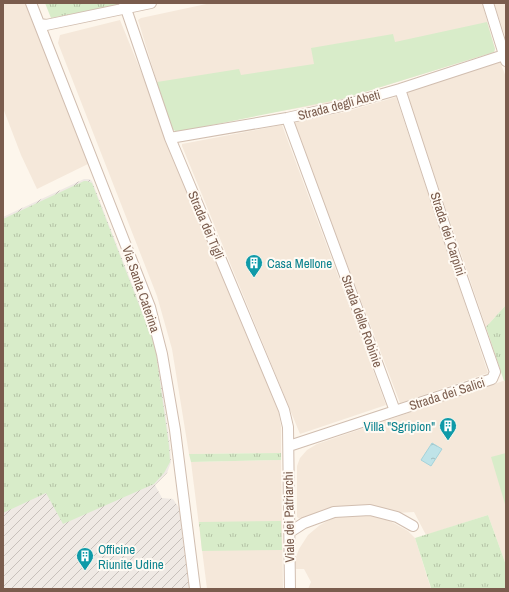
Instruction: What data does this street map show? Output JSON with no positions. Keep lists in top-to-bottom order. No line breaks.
{"streets":{"street":["Strada degli Abeti","Strada dei Tigli","Strada dei Carpini","Via Santa Caterina","Strada delle Robinie","Strada dei Salici","Viale dei Patriarchi"]},"crossings":[["Strada degli Abeti","Strada dei Tigli"],["Strada degli Abeti","Strada dei Carpini"],["Strada degli Abeti","Strada delle Robinie"],["Strada dei Tigli","Strada dei Salici"],["Strada dei Tigli","Viale dei Patriarchi"],["Strada dei Carpini","Strada dei Salici"],["Strada delle Robinie","Strada dei Salici"],["Strada dei Salici","Viale dei Patriarchi"]],"places":{"building":["Casa Mellone","Villa \"Sgripion\"","Officine Riunite Udine"]}}
